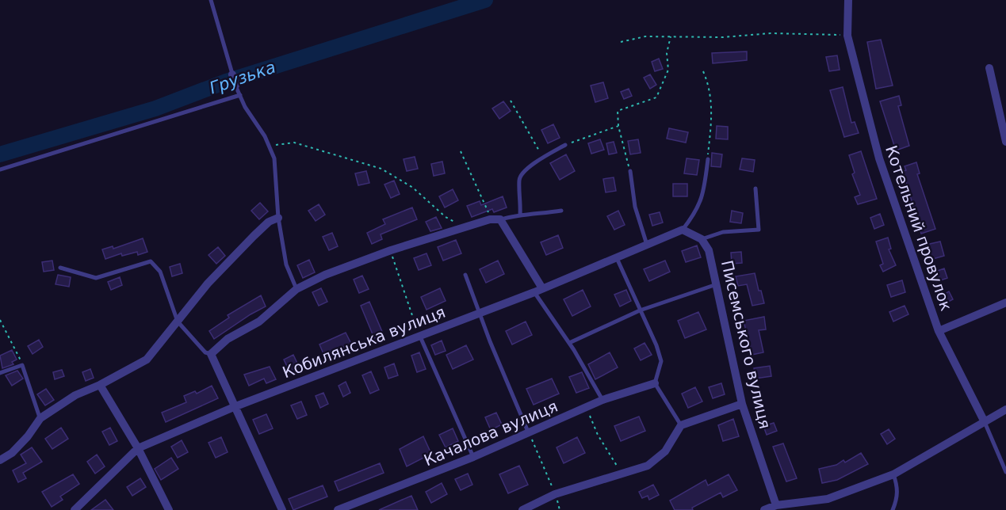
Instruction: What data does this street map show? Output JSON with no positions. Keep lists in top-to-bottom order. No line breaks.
{"streets":{"street":["Котельний провулок","Кобилянська вулиця","Писемського вулиця","Качалова вулиця"]},"water":["Грузька"]}
